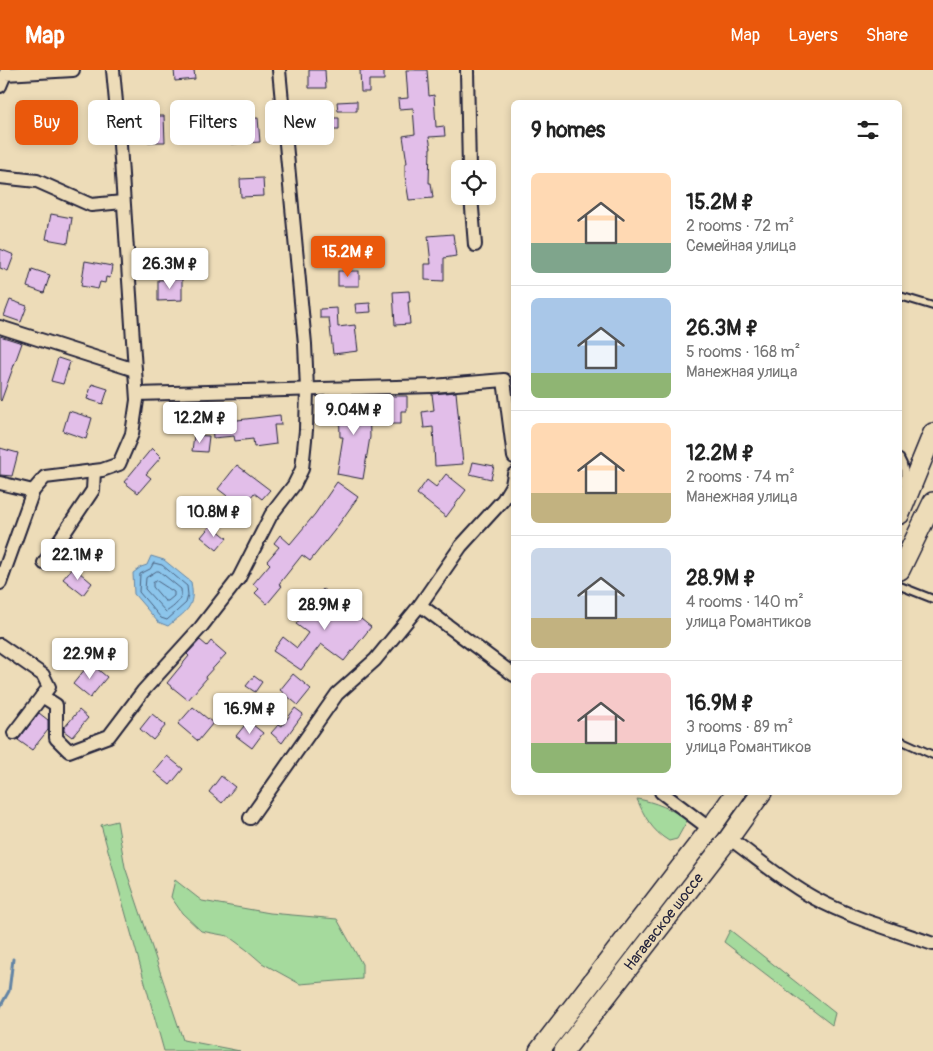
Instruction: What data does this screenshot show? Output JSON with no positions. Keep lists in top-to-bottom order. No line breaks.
{"streets":{"main road":["Нагаевское шоссе"]},"page":{"header":"Map","nav":["Map","Layers","Share"],"chip":["Buy","Rent","Filters","New"],"heading":"9 homes","list":[{"name":"15.2M ₽","note":"2 rooms · 72 m² · Семейная улица"},{"name":"26.3M ₽","note":"5 rooms · 168 m² · Манежная улица"},{"name":"12.2M ₽","note":"2 rooms · 74 m² · Манежная улица"},{"name":"28.9M ₽","note":"4 rooms · 140 m² · улица Романтиков"},{"name":"16.9M ₽","note":"3 rooms · 89 m² · улица Романтиков"}],"price":["15.2M ₽","26.3M ₽","9.04M ₽","12.2M ₽","10.8M ₽","22.1M ₽","28.9M ₽","22.9M ₽","16.9M ₽"]}}
